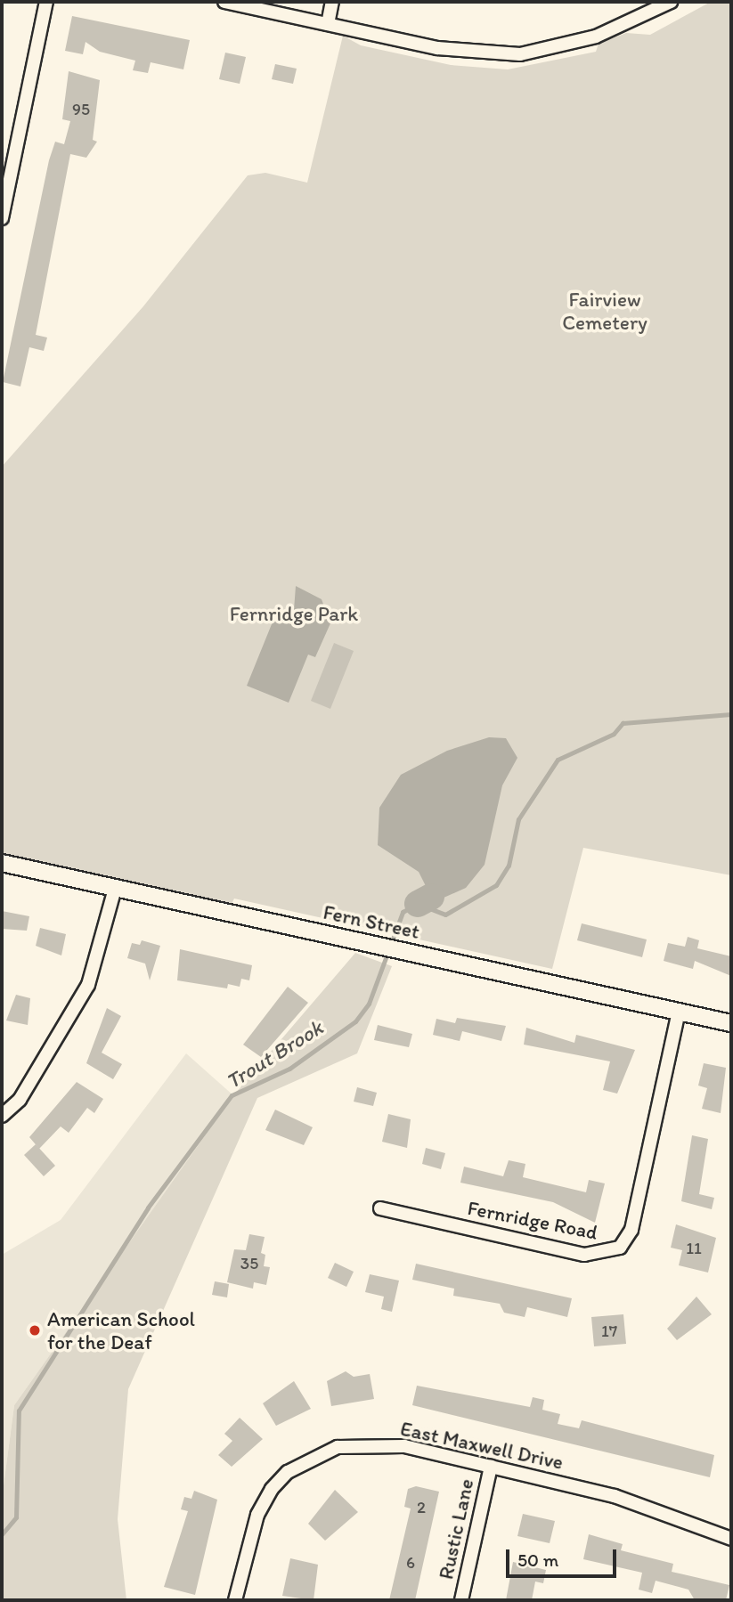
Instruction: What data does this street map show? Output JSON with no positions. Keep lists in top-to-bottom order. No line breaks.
{"streets":{"street":["Fern Street","Fernridge Road","East Maxwell Drive","Rustic Lane"]},"crossings":[["Fern Street","Fernridge Road"],["East Maxwell Drive","Rustic Lane"]],"water":["Trout Brook"],"parks":["Fairview Cemetery","Fernridge Park"],"places":["American School for the Deaf"],"house_numbers":["95","11","35","17","2","6"],"scale_bar":"50 m"}
